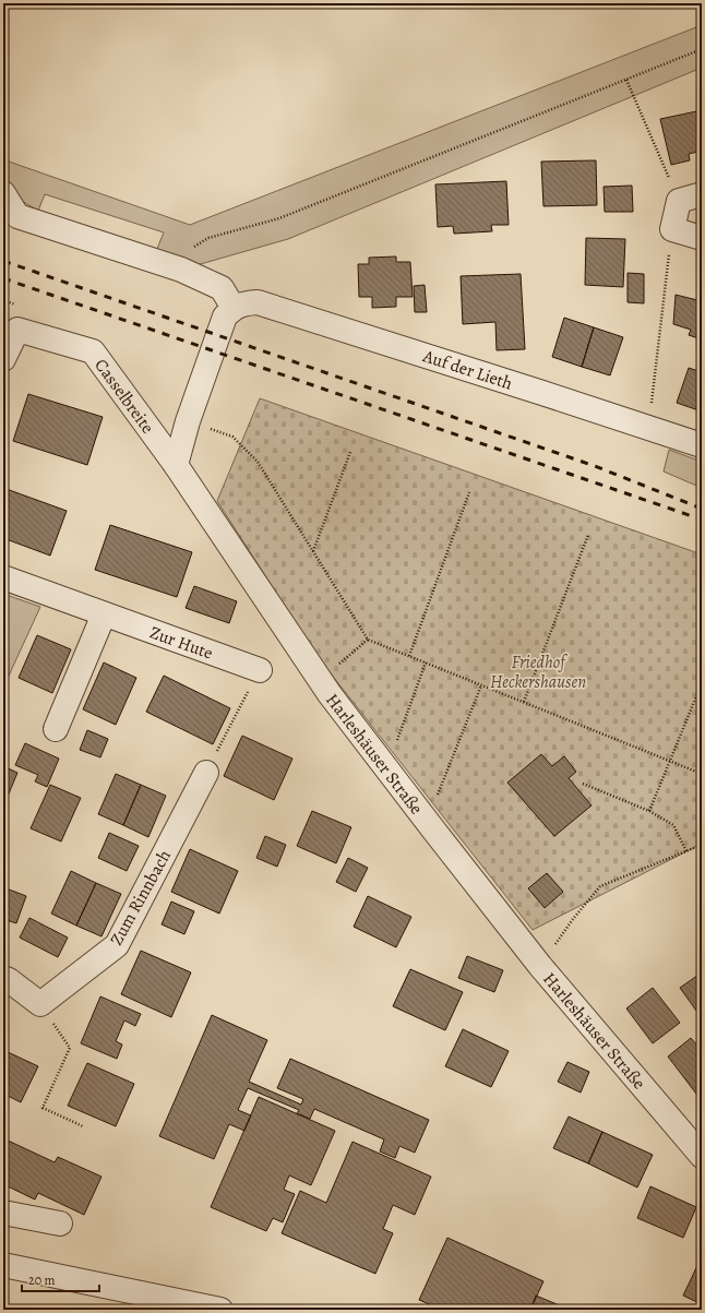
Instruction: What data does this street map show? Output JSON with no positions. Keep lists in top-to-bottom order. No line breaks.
{"streets":{"street":["Auf der Lieth","Casselbreite","Zur Hute","Harleshäuser Straße","Zum Rinnbach"]},"crossings":[["Casselbreite","Harleshäuser Straße"]],"parks":["Friedhof Heckershausen"],"scale_bar":"20 m"}
